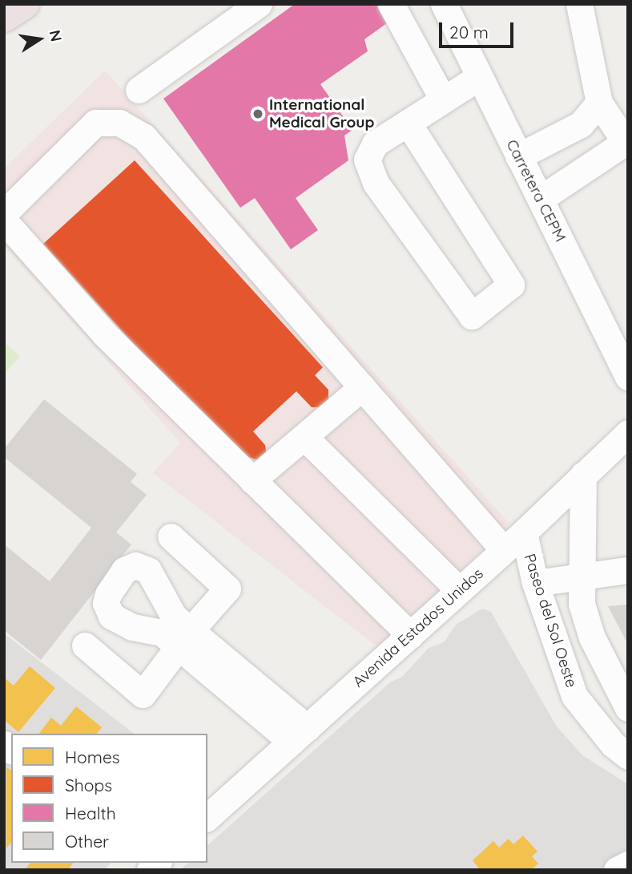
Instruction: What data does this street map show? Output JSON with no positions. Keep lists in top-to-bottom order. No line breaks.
{"streets":{"street":["Carretera CEPM","Paseo del Sol Oeste","Avenida Estados Unidos"]},"crossings":[["Paseo del Sol Oeste","Avenida Estados Unidos"]],"places":["International Medical Group"],"legend":["Homes","Shops","Health","Other"],"scale_bar":"20 m","north":"right"}
